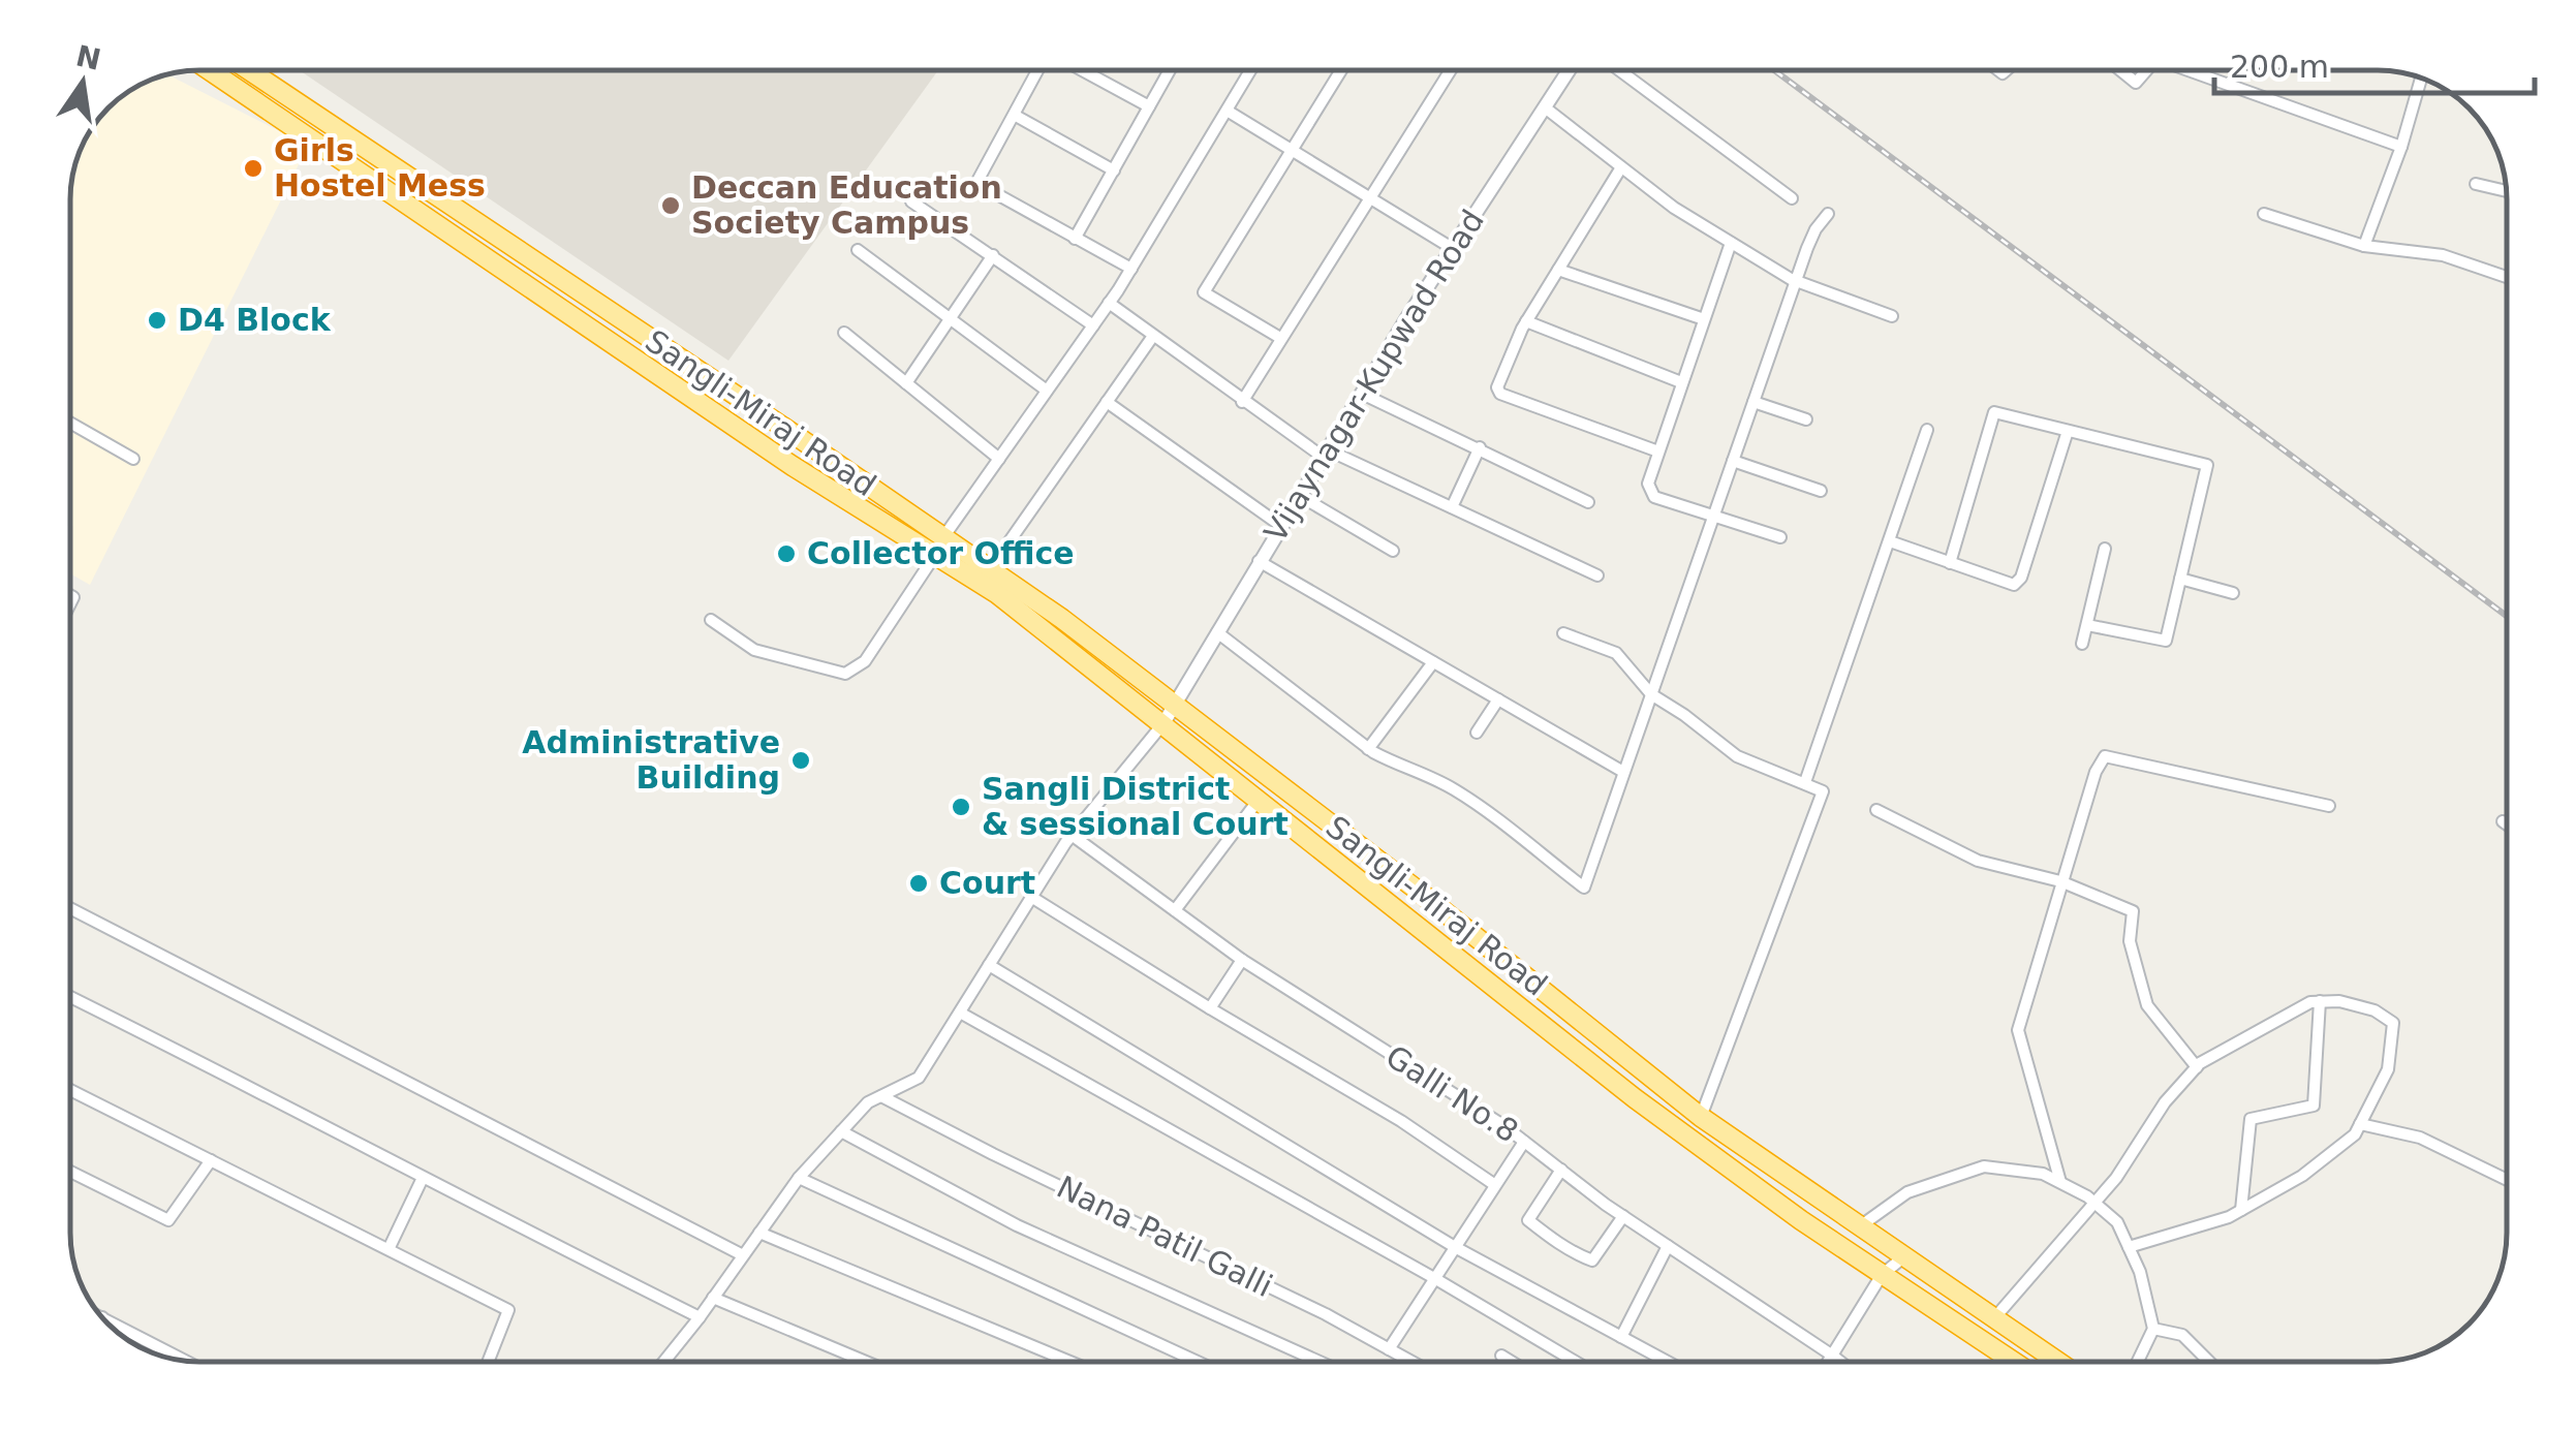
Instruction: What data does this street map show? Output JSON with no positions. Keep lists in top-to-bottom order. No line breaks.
{"streets":{"highway":["Sangli-Miraj Road"],"street":["Vijaynagar-Kupwad Road","Galli No.8","Nana Patil Galli"]},"crossings":[["Vijaynagar-Kupwad Road","Sangli-Miraj Road"]],"places":["Girls Hostel Mess","Deccan Education Society Campus","D4 Block","Collector Office","Administrative Building","Sangli District & sessional Court","Court"],"scale_bar":"200 m","north":"top"}
